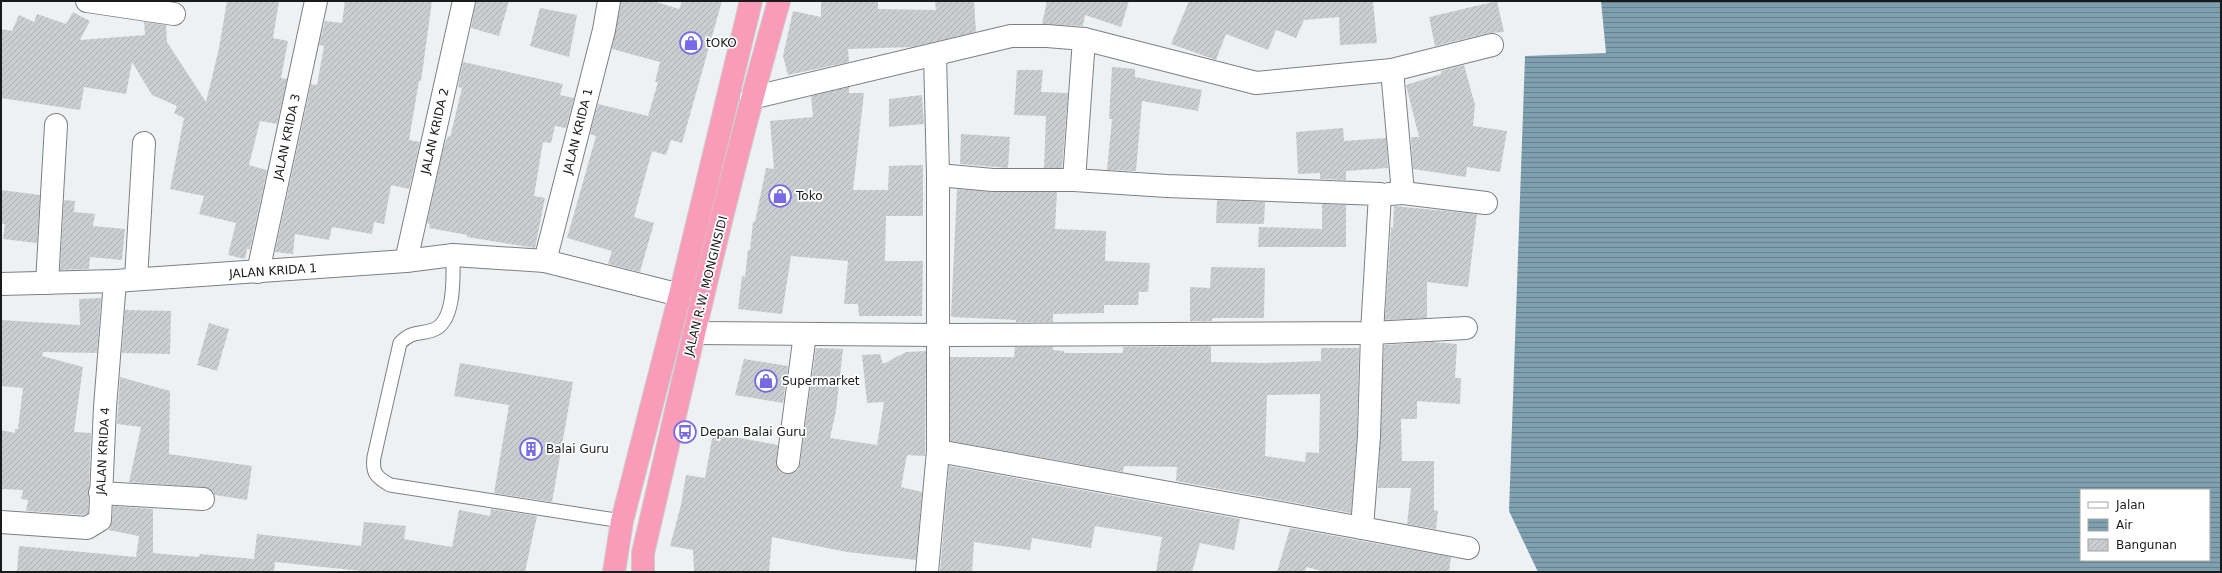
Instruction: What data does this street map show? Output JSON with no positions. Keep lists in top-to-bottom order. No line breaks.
{"streets":{"highway":["JALAN R.W. MONGINSIDI"],"street":["JALAN KRIDA 2","JALAN KRIDA 1","JALAN KRIDA 3","JALAN KRIDA 4"]},"crossings":[["JALAN KRIDA 2","JALAN KRIDA 1"],["JALAN KRIDA 1","JALAN KRIDA 3"],["JALAN KRIDA 1","JALAN R.W. MONGINSIDI"],["JALAN KRIDA 1","JALAN KRIDA 4"]],"places":{"shop":["tOKO","Toko","Supermarket"],"bus stop":["Depan Balai Guru"],"building":["Balai Guru"]},"legend":["Jalan","Air","Bangunan"]}
